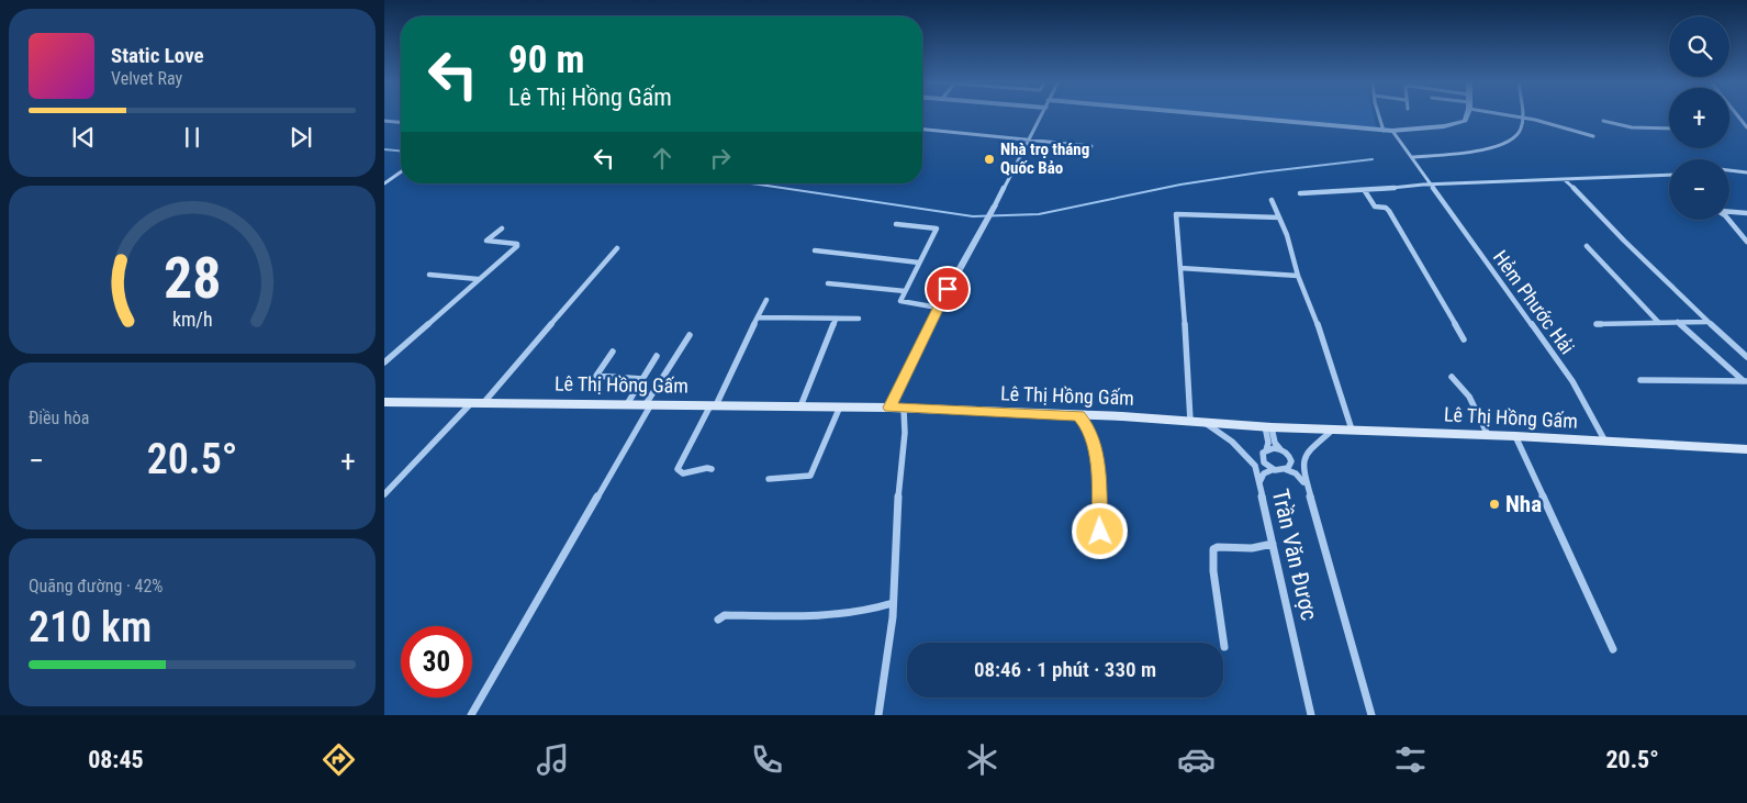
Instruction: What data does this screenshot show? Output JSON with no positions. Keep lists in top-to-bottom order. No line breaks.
{"streets":{"main road":["Lê Thị Hồng Gấm"],"street":["Hẻm Phước Hải","Trần Văn Được"]},"crossings":[["Hẻm Phước Hải","Lê Thị Hồng Gấm"],["Lê Thị Hồng Gấm","Trần Văn Được"]],"places":["Nhà trọ tháng Quốc Bảo","Nha"],"page":{"map_buttons":["+","−"],"turn":["90 m","Lê Thị Hồng Gấm"],"song":["Static Love","Velvet Ray"],"tile":["Điều hòa",["Quãng đường · 42%","210 km"]],"heat":["−","20.5°","+"],"limit":"30","trip":"08:46 · 1 phút · 330 m","tabs":["08:45","20.5°"],"gauge":["28","km/h"]}}
